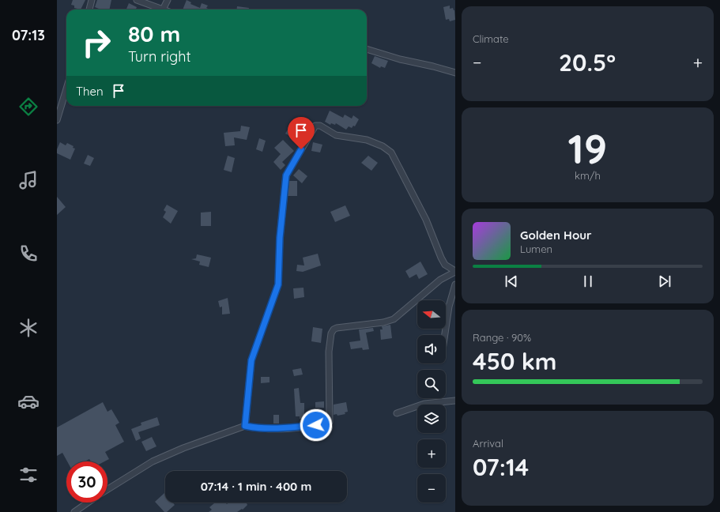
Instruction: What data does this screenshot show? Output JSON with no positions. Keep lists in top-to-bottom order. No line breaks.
{"north":"left","page":{"tabs":"07:13","tile":["Climate",["19","km/h"],["Range · 90%","450 km"],["Arrival","07:14"]],"turn":["80 m","Turn right"],"heat":["−","20.5°","+"],"then":"Then","song":["Golden Hour","Lumen"],"map_buttons":["+","−"],"limit":"30","trip":"07:14 · 1 min · 400 m"}}
